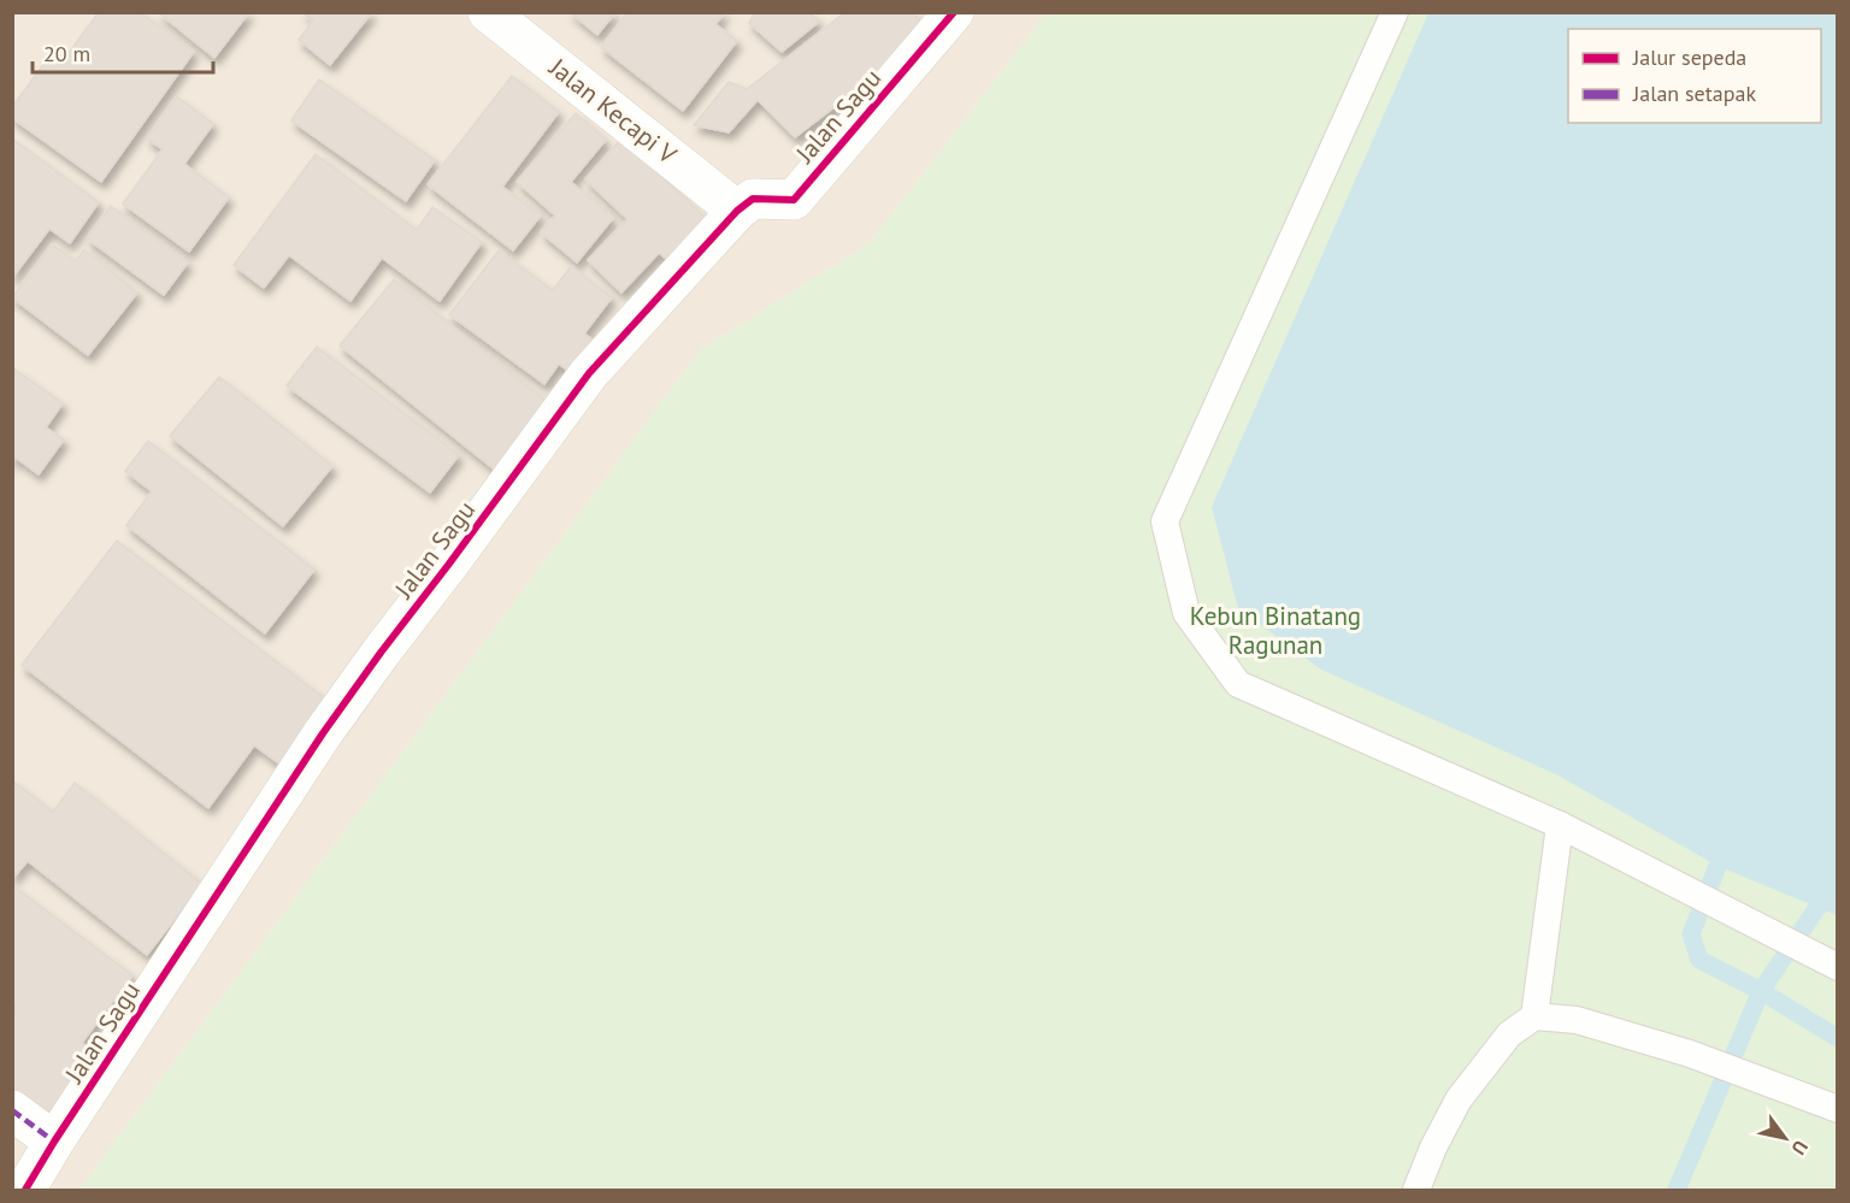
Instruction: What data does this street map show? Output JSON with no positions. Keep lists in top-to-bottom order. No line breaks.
{"streets":{"street":["Jalan Kecapi V","Jalan Sagu"]},"crossings":[["Jalan Kecapi V","Jalan Sagu"]],"parks":["Kebun Binatang Ragunan"],"legend":["Jalur sepeda","Jalan setapak"],"scale_bar":"20 m","north":"bottom right"}
